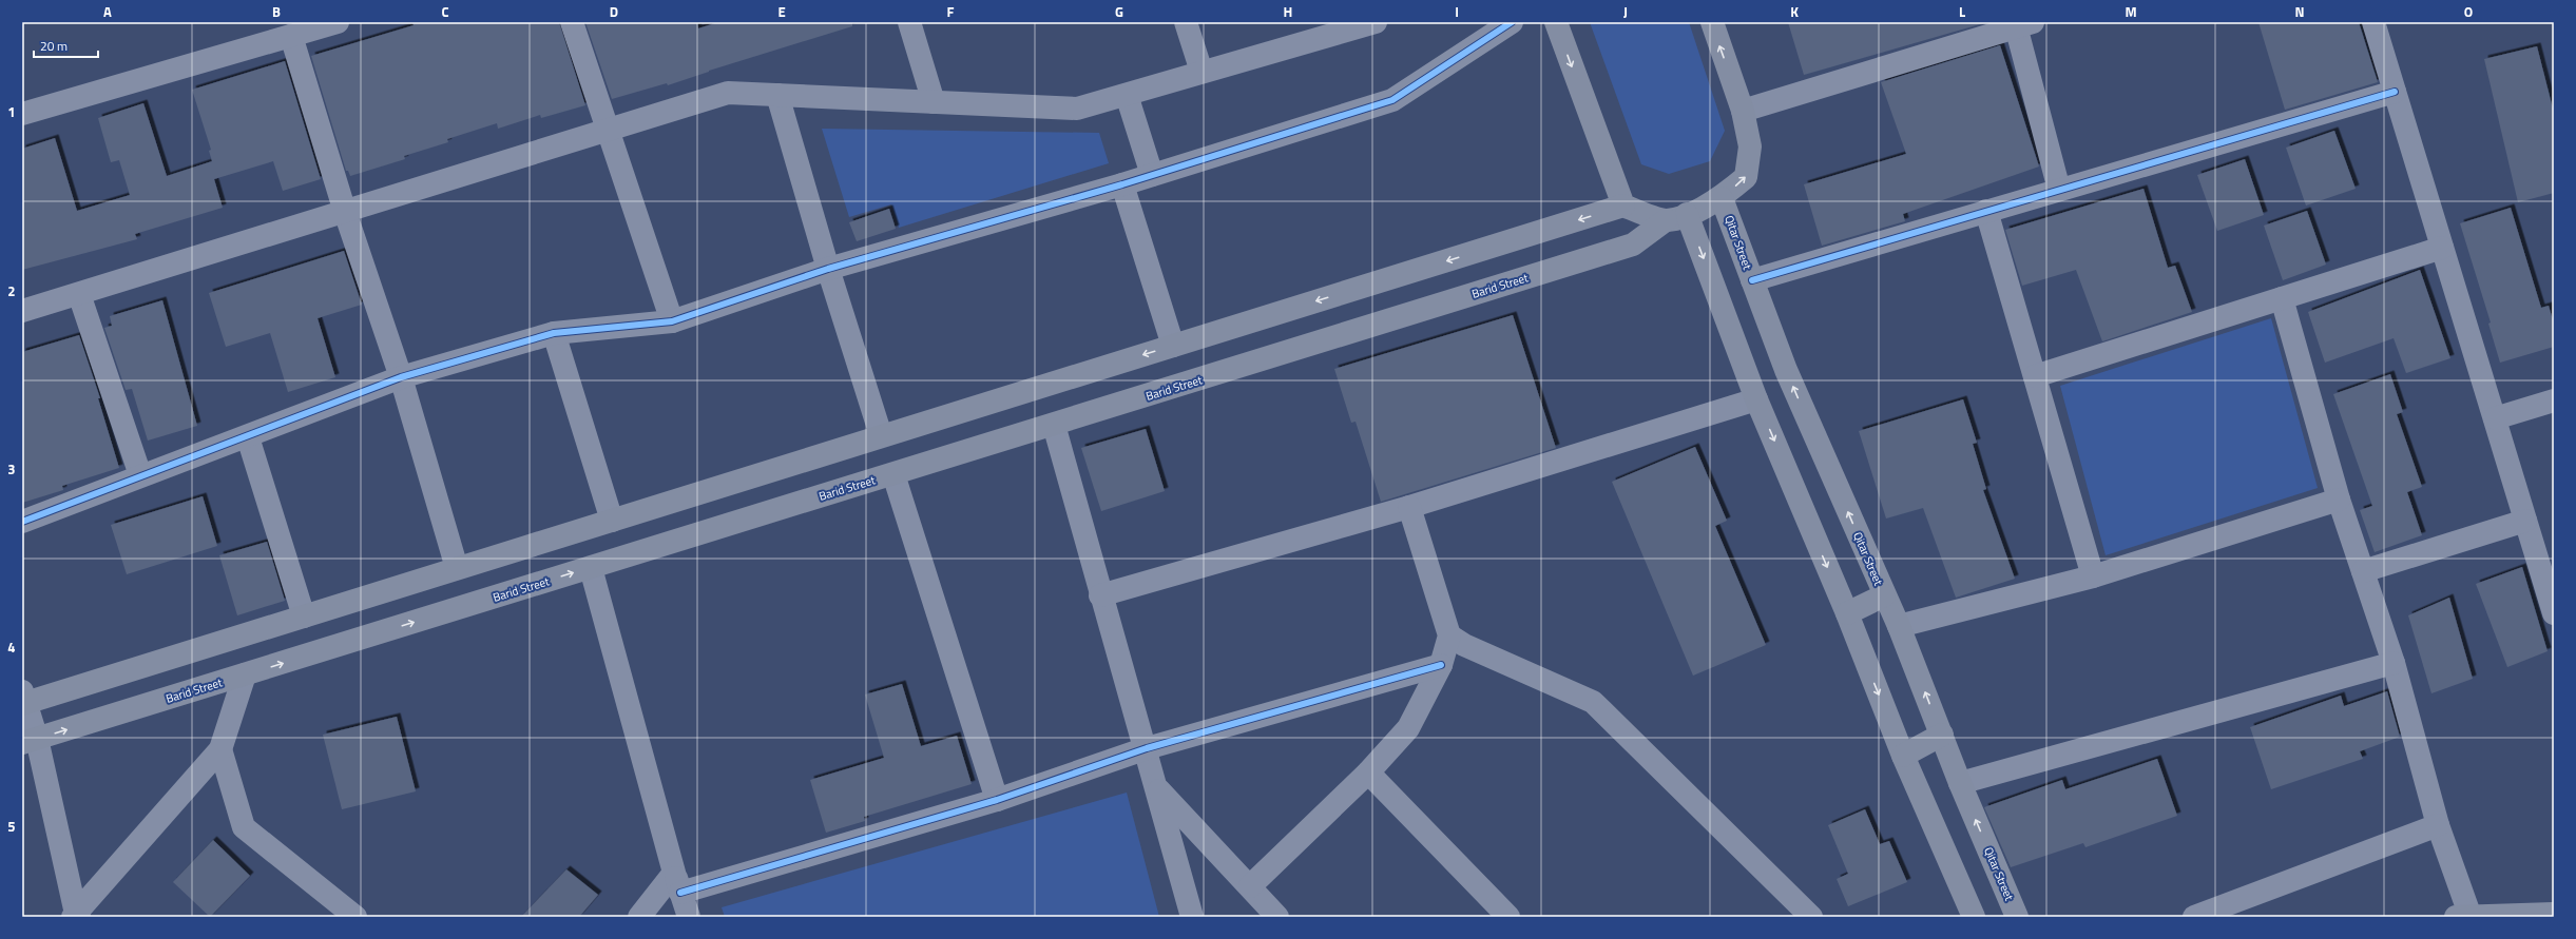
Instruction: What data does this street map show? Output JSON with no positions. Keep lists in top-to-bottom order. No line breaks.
{"streets":{"main road":["Qitar Street","Barid Street"]},"crossings":[["Qitar Street","Barid Street"]],"scale_bar":"20 m","grid":{"columns":["A","B","C","D","E","F","G","H","I","J","K","L","M","N","O"],"rows":["1","2","3","4","5"]}}
